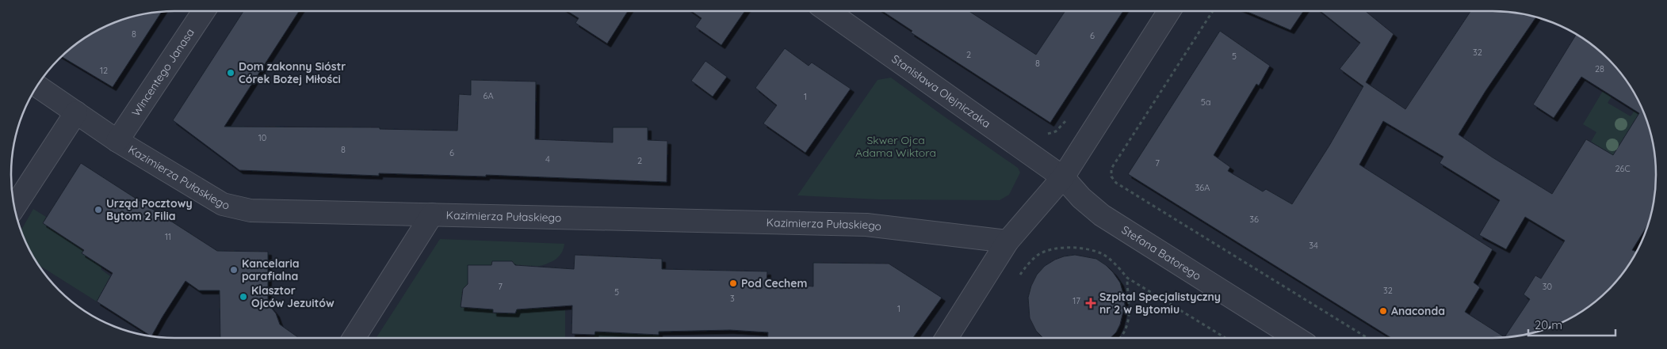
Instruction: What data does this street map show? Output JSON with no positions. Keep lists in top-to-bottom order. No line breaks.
{"streets":{"street":["Wincentego Janasa","Stanisława Olejniczaka","Kazimierza Pułaskiego","Stefana Batorego"]},"crossings":[["Wincentego Janasa","Kazimierza Pułaskiego"],["Stanisława Olejniczaka","Stefana Batorego"]],"parks":["Skwer Ojca Adama Wiktora"],"places":{"other":["Dom zakonny Sióstr Córek Bożej Miłości","Urząd Pocztowy Bytom 2 Filia","Kancelaria parafialna","Pod Cechem","Klasztor Ojców Jezuitów","Anaconda"],"health":["Szpital Specjalistyczny nr 2 w Bytomiu"]},"house_numbers":["8","6","32","2","5","8","28","12","6A","1","5a","10","8","6","4","2","7","26C","36A","36","11","34","7","30","32","5","3","17","1"],"scale_bar":"20 m"}
